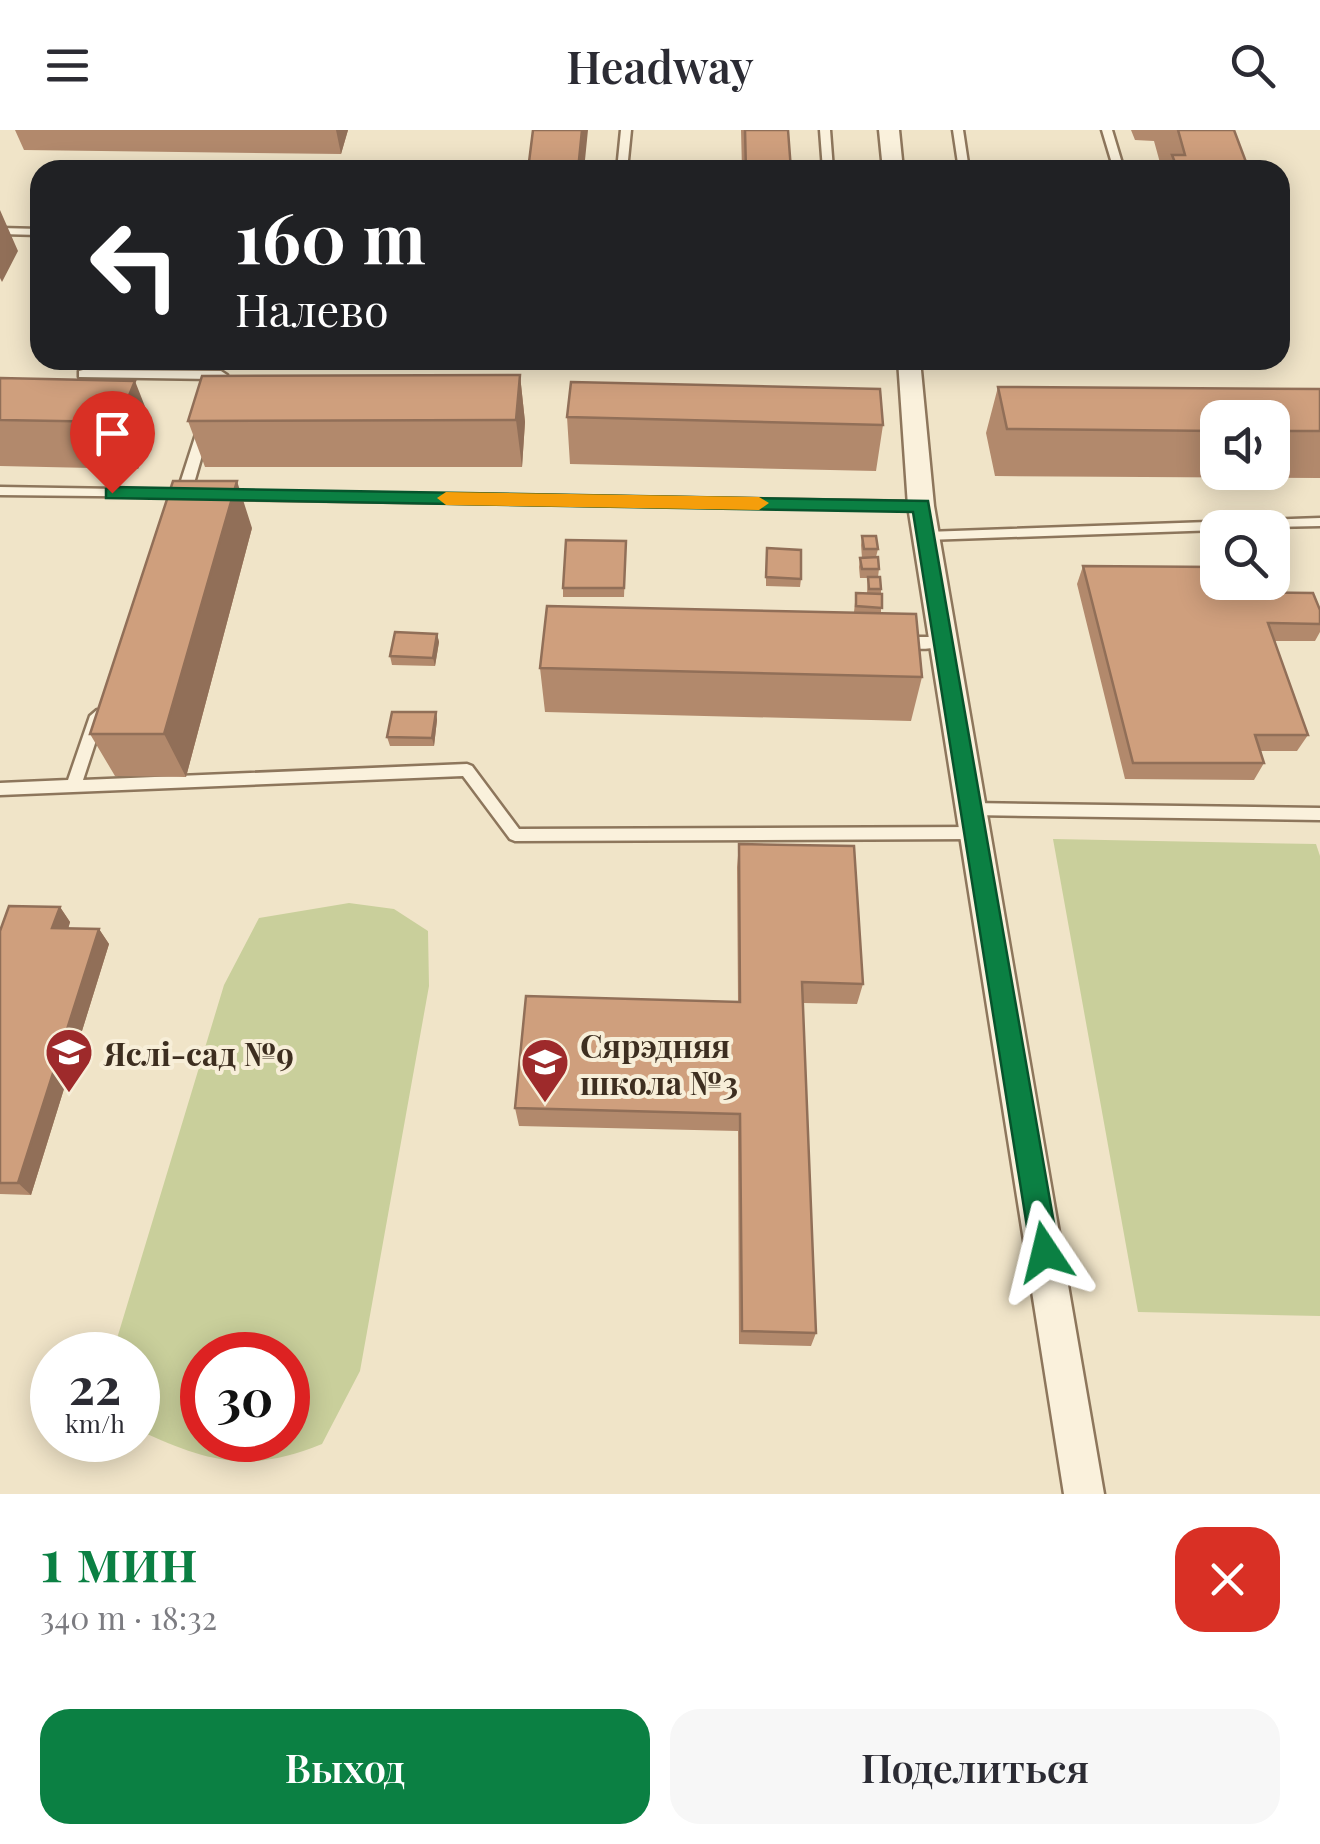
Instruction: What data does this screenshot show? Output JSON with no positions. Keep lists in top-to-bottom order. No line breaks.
{"places":{"school or university":["Яслі-сад №9","Сярэдняя школа №3"]},"page":{"header":"Headway","turn":["160 m","Налево"],"speed":"22 km/h","limit":"30","heading":["1 мин","340 m · 18:32"],"buttons":["Выход","Поделиться"]}}
